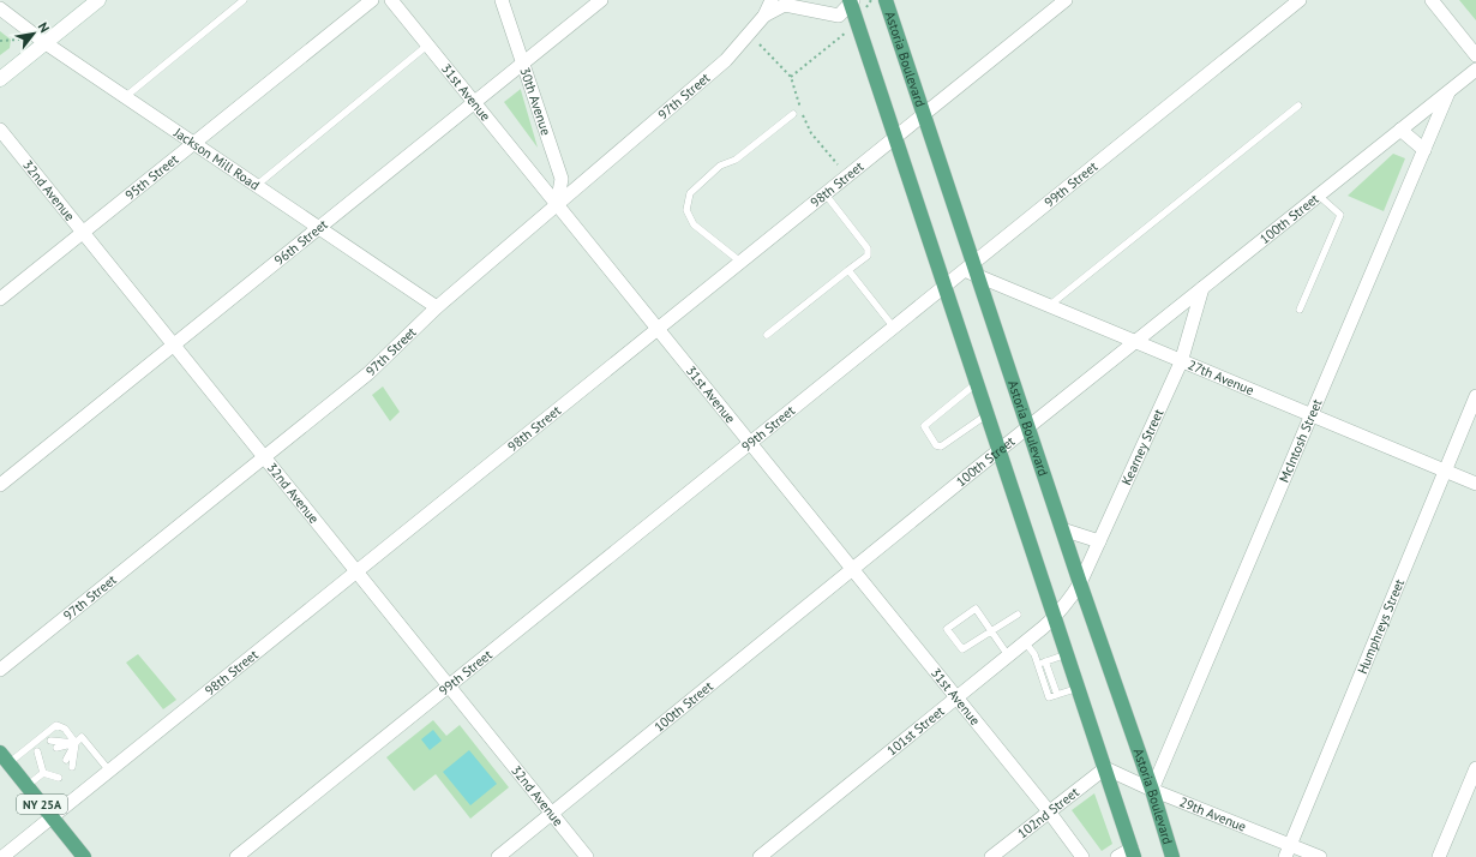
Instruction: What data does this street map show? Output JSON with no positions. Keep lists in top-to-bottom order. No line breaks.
{"streets":{"main road":["Astoria Boulevard","NY 25A"],"street":["31st Avenue","97th Street","30th Avenue","Jackson Mill Road","95th Street","98th Street","99th Street","32nd Avenue","100th Street","96th Street","27th Avenue","McIntosh Street","Kearney Street","Humphreys Street","101st Street","102nd Street","29th Avenue"]},"crossings":[["Astoria Boulevard","98th Street"],["Astoria Boulevard","99th Street"],["Astoria Boulevard","100th Street"],["Astoria Boulevard","27th Avenue"],["Astoria Boulevard","McIntosh Street"],["Astoria Boulevard","Kearney Street"],["Astoria Boulevard","29th Avenue"],["31st Avenue","97th Street"],["31st Avenue","30th Avenue"],["31st Avenue","98th Street"],["31st Avenue","99th Street"],["31st Avenue","100th Street"],["31st Avenue","96th Street"],["31st Avenue","101st Street"],["31st Avenue","102nd Street"],["97th Street","30th Avenue"],["97th Street","Jackson Mill Road"],["97th Street","32nd Avenue"],["30th Avenue","96th Street"],["Jackson Mill Road","95th Street"],["Jackson Mill Road","96th Street"],["95th Street","32nd Avenue"],["98th Street","32nd Avenue"],["98th Street","NY 25A"],["99th Street","32nd Avenue"],["99th Street","27th Avenue"],["32nd Avenue","100th Street"],["32nd Avenue","96th Street"],["100th Street","27th Avenue"],["100th Street","McIntosh Street"],["100th Street","Kearney Street"],["27th Avenue","McIntosh Street"],["27th Avenue","Kearney Street"],["27th Avenue","Humphreys Street"],["McIntosh Street","29th Avenue"],["Kearney Street","101st Street"],["Humphreys Street","29th Avenue"],["102nd Street","29th Avenue"]],"north":"top right"}
